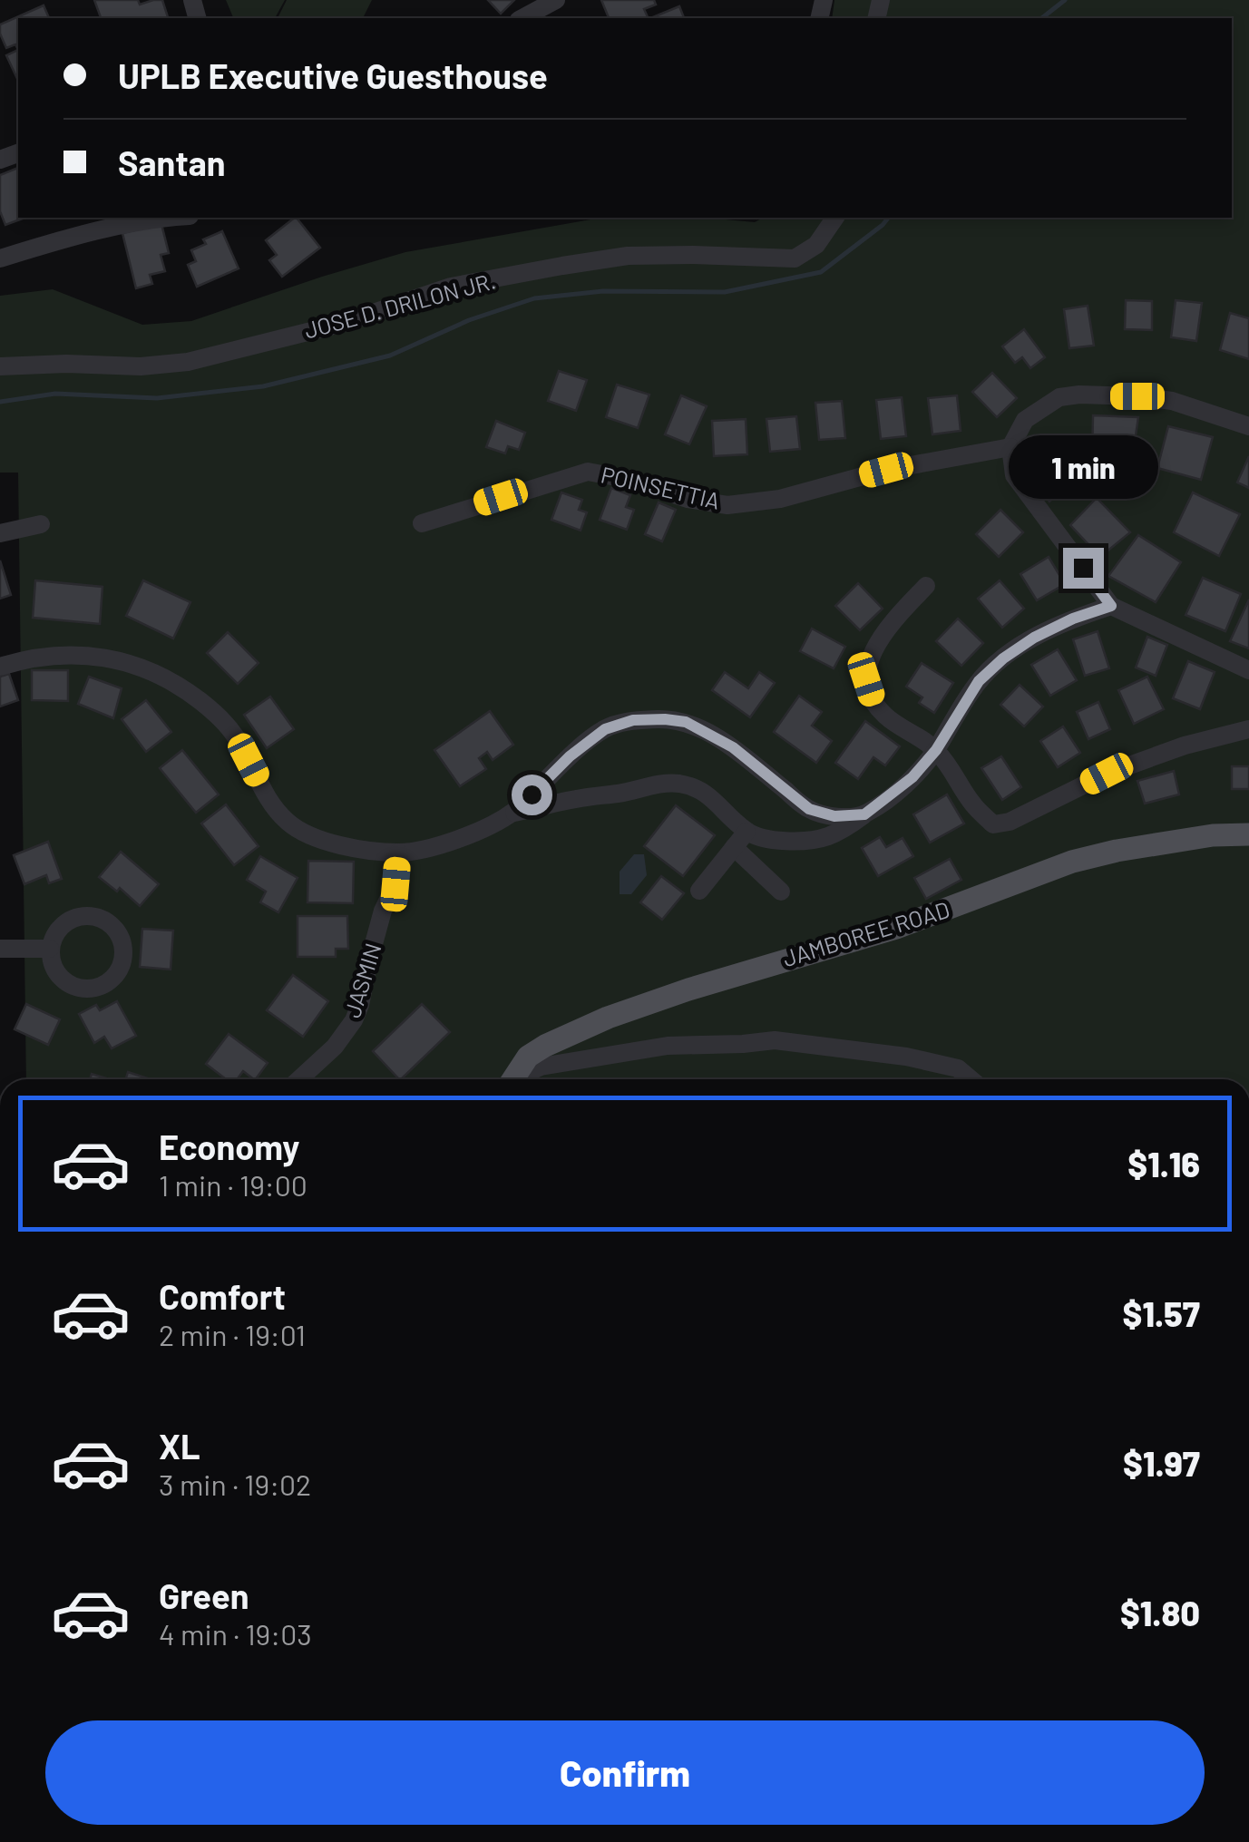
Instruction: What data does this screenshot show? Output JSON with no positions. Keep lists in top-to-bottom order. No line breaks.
{"streets":{"main road":["JAMBOREE ROAD"],"street":["JOSE D. DRILON JR.","POINSETTIA","JASMIN"]},"page":{"banner":["UPLB Executive Guesthouse","Santan"],"bubble":"1 min","list":[{"name":"Economy","note":"1 min · 19:00","value":"$1.16"},{"name":"Comfort","note":"2 min · 19:01","value":"$1.57"},{"name":"XL","note":"3 min · 19:02","value":"$1.97"},{"name":"Green","note":"4 min · 19:03","value":"$1.80"}],"buttons":"Confirm"}}
